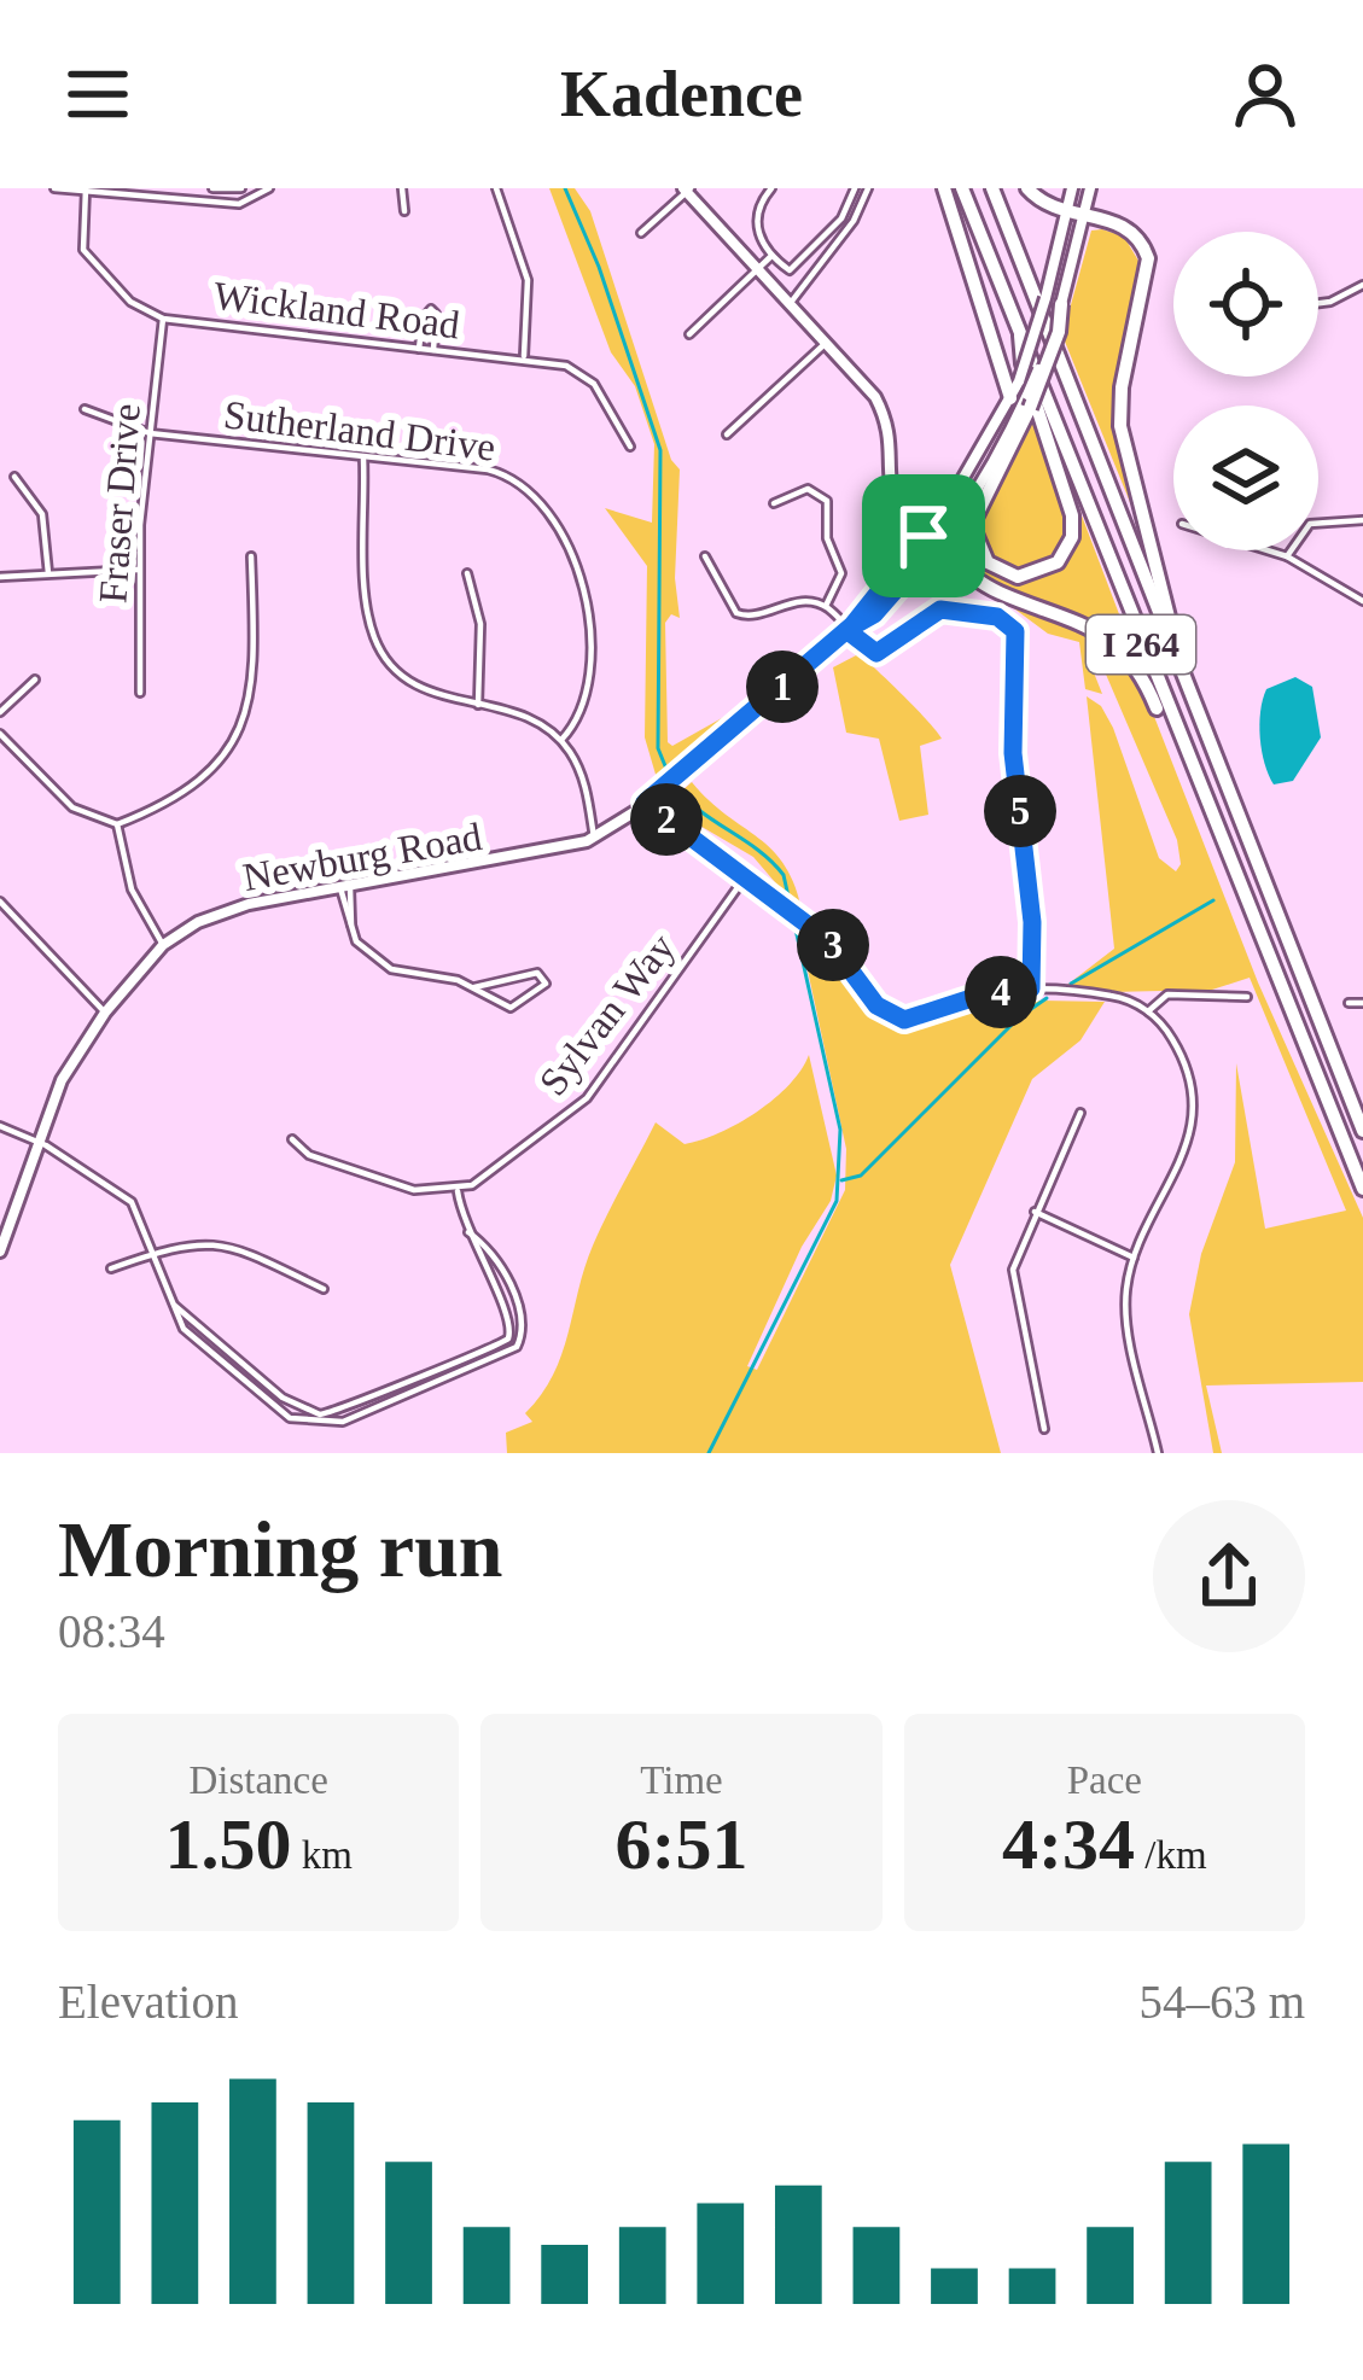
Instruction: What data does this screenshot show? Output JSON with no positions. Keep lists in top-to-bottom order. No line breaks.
{"streets":{"highway":["I 264"],"main road":["Newburg Road"],"street":["Wickland Road","Sutherland Drive","Fraser Drive","Sylvan Way"]},"crossings":[["Wickland Road","Fraser Drive"],["Sutherland Drive","Fraser Drive"]],"page":{"header":"Kadence","pins":["1","5","2","3","4"],"heading":["Morning run","08:34"],"stats":[["Distance","1.50 km"],["Time","6:51"],["Pace","4:34 /km"]],"chart":["Elevation","54–63 m"]}}
